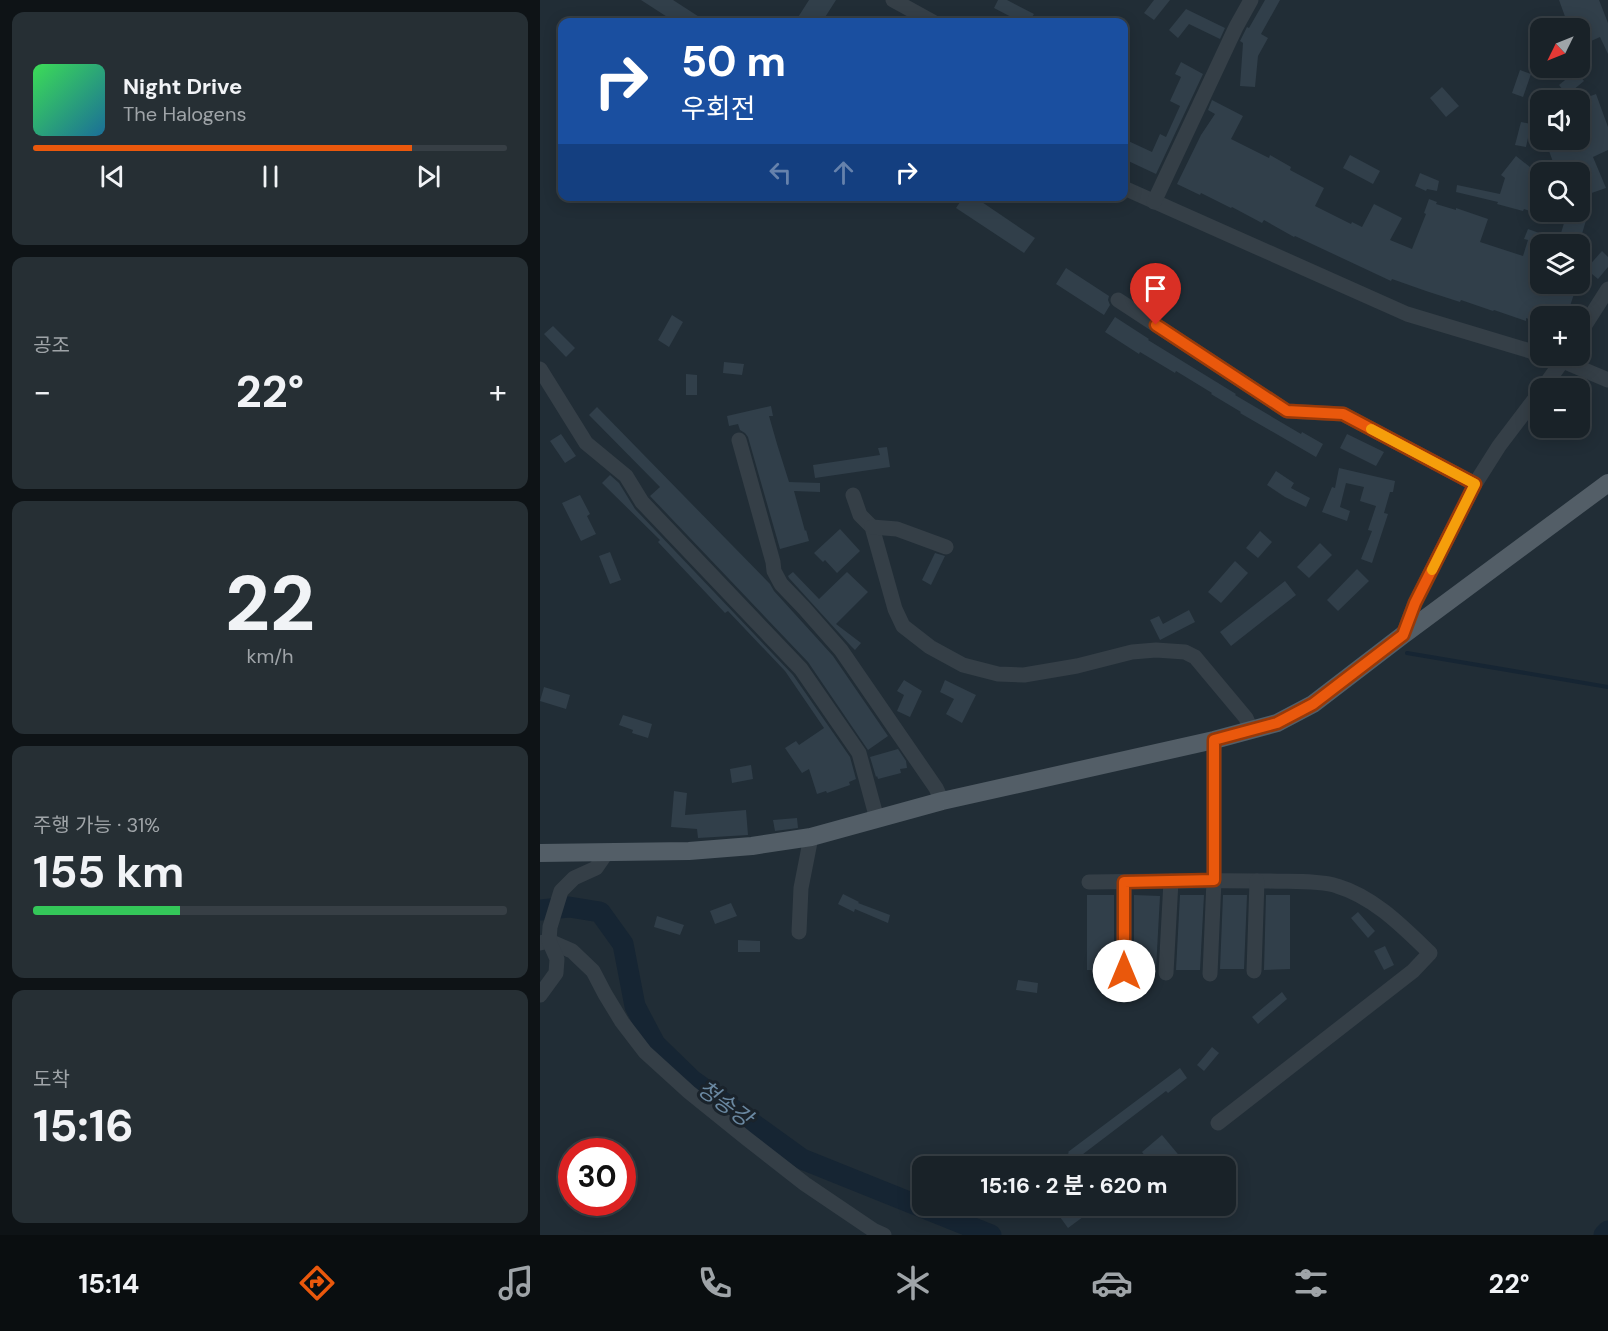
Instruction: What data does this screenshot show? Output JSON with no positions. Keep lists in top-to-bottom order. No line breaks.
{"water":["청송강"],"north":"bottom left","page":{"map_buttons":["+","−"],"turn":["50 m","우회전"],"song":["Night Drive","The Halogens"],"tile":["공조",["22","km/h"],["주행 가능 · 31%","155 km"],["도착","15:16"]],"heat":["−","22°","+"],"limit":"30","trip":"15:16 · 2 분 · 620 m","tabs":["15:14","22°"]}}
